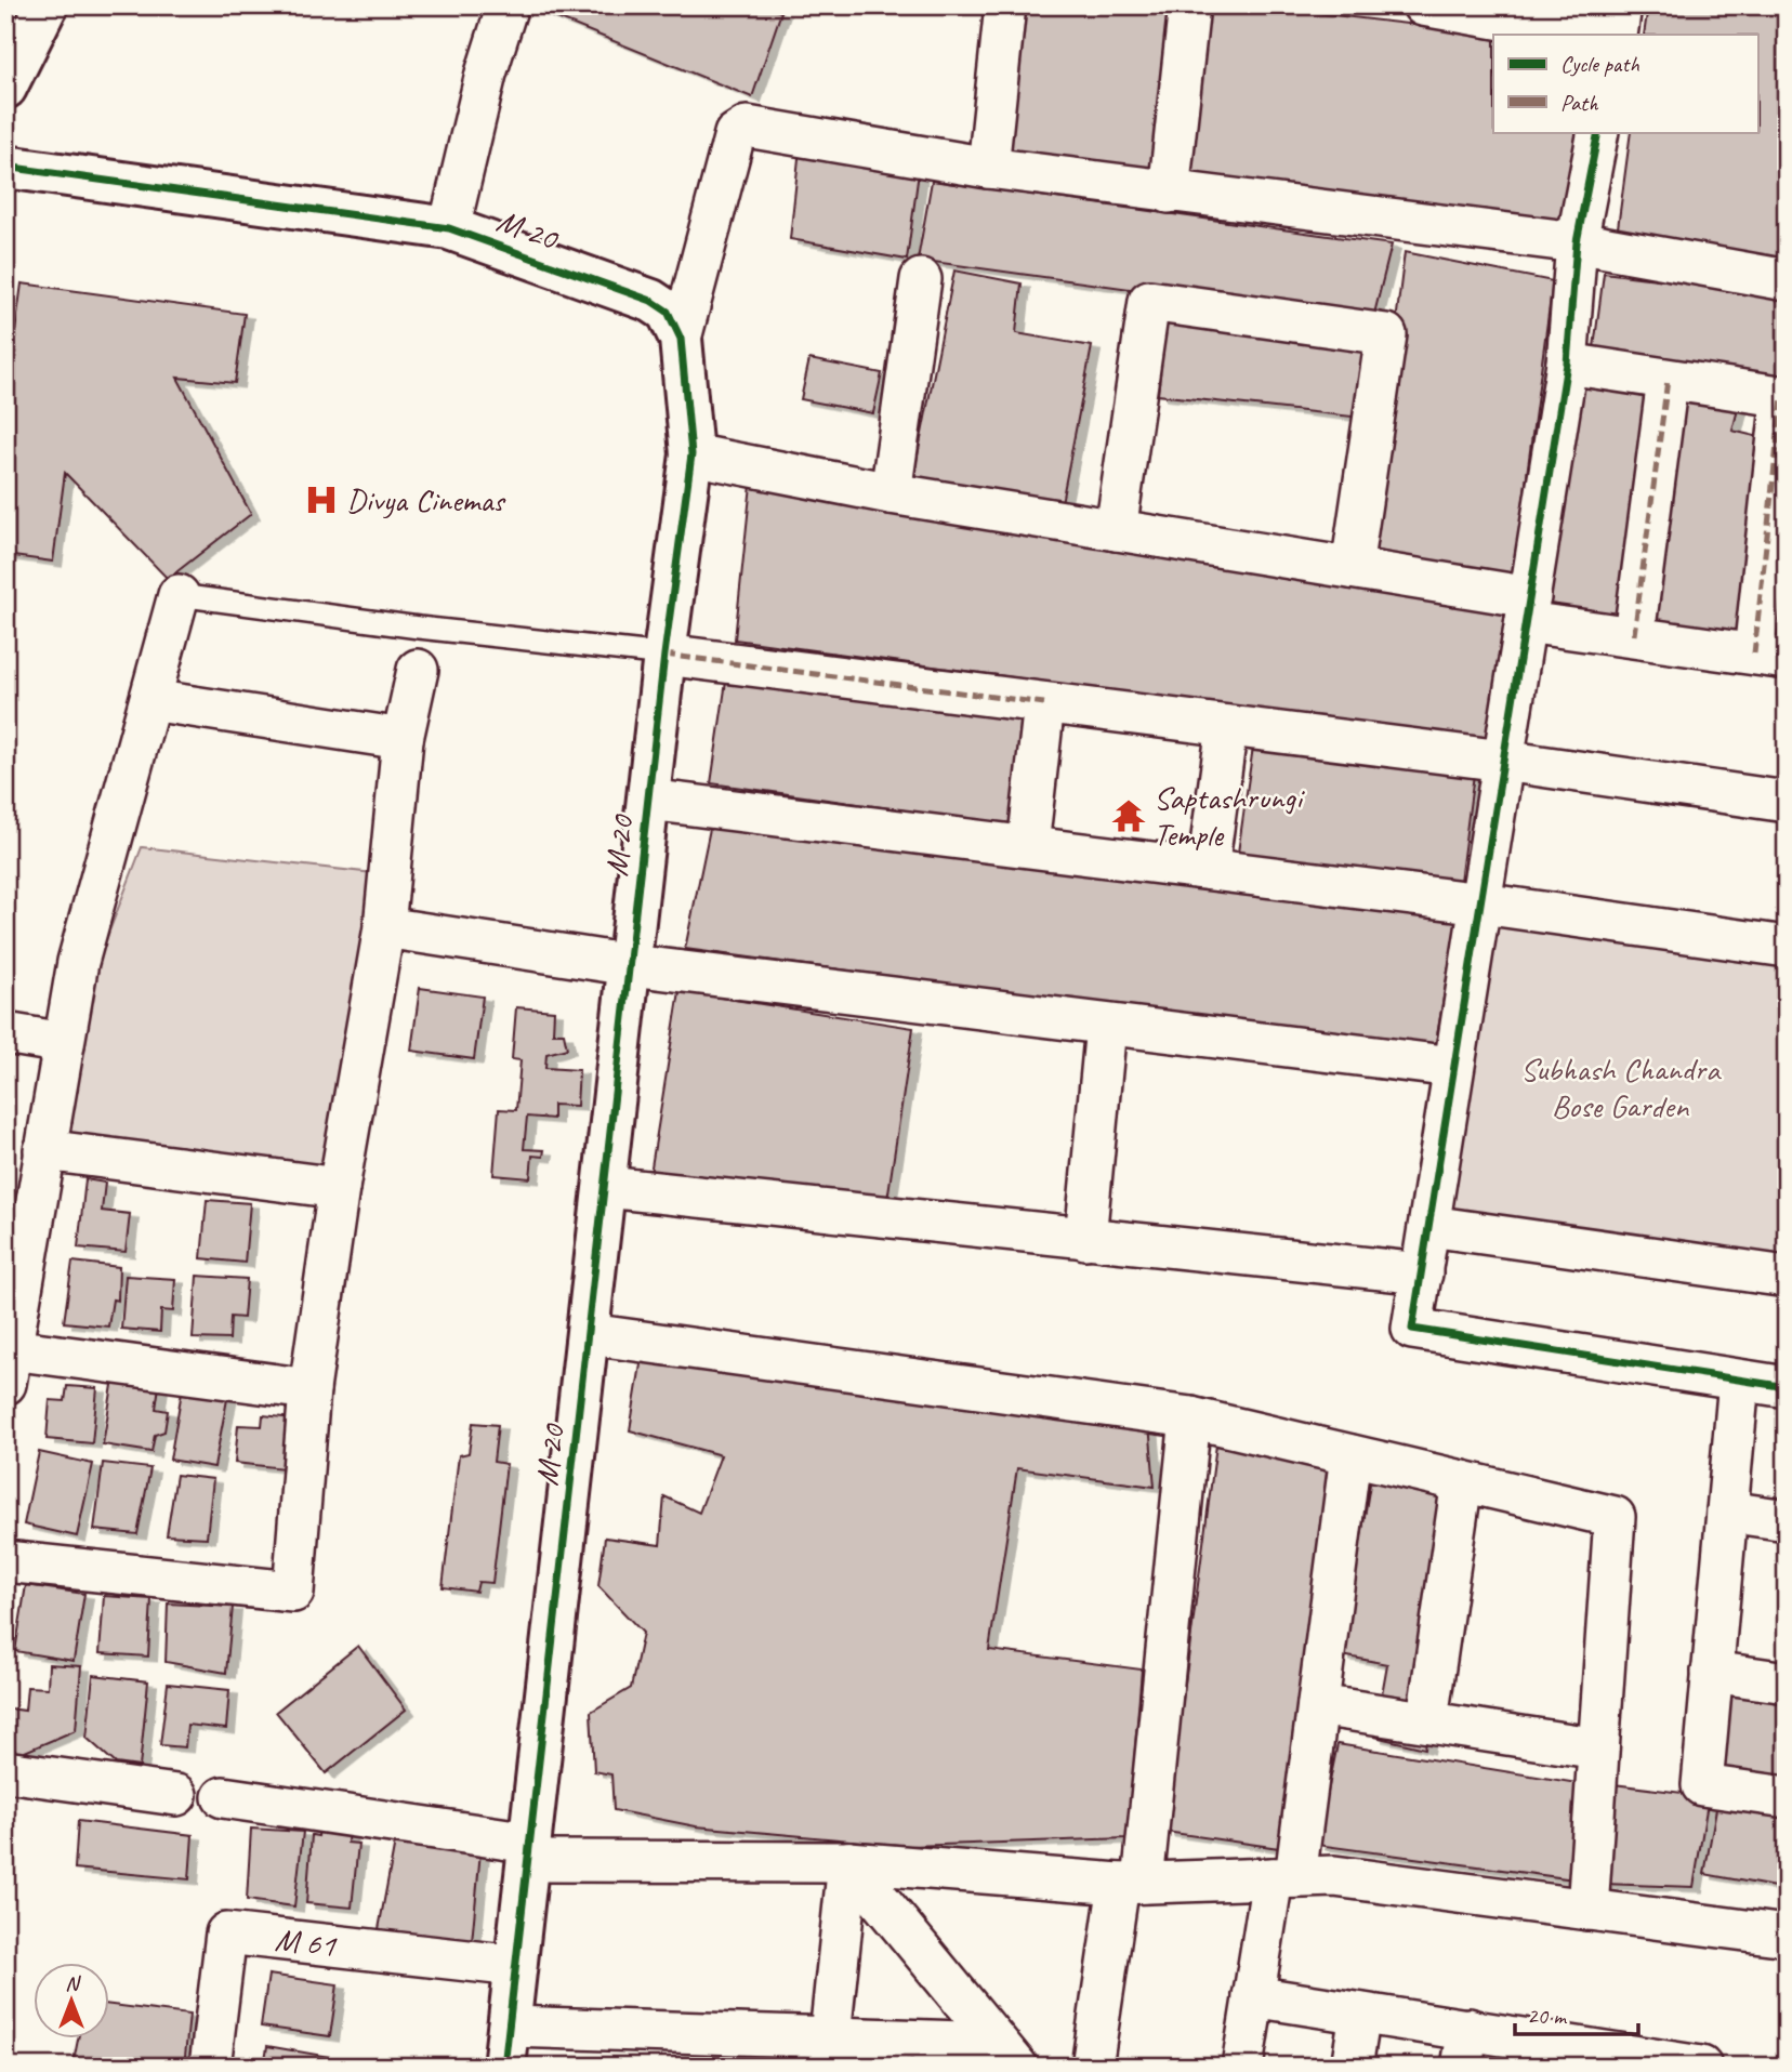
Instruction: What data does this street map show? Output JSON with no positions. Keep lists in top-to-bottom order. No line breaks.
{"streets":{"street":["M 20","M 61"]},"crossings":[["M 20","M 61"]],"parks":["Subhash Chandra Bose Garden"],"places":{"hospital":["Divya Cinemas"],"temple":["Saptashrungi Temple"]},"legend":["Cycle path","Path"],"scale_bar":"20 m","north":"top"}
